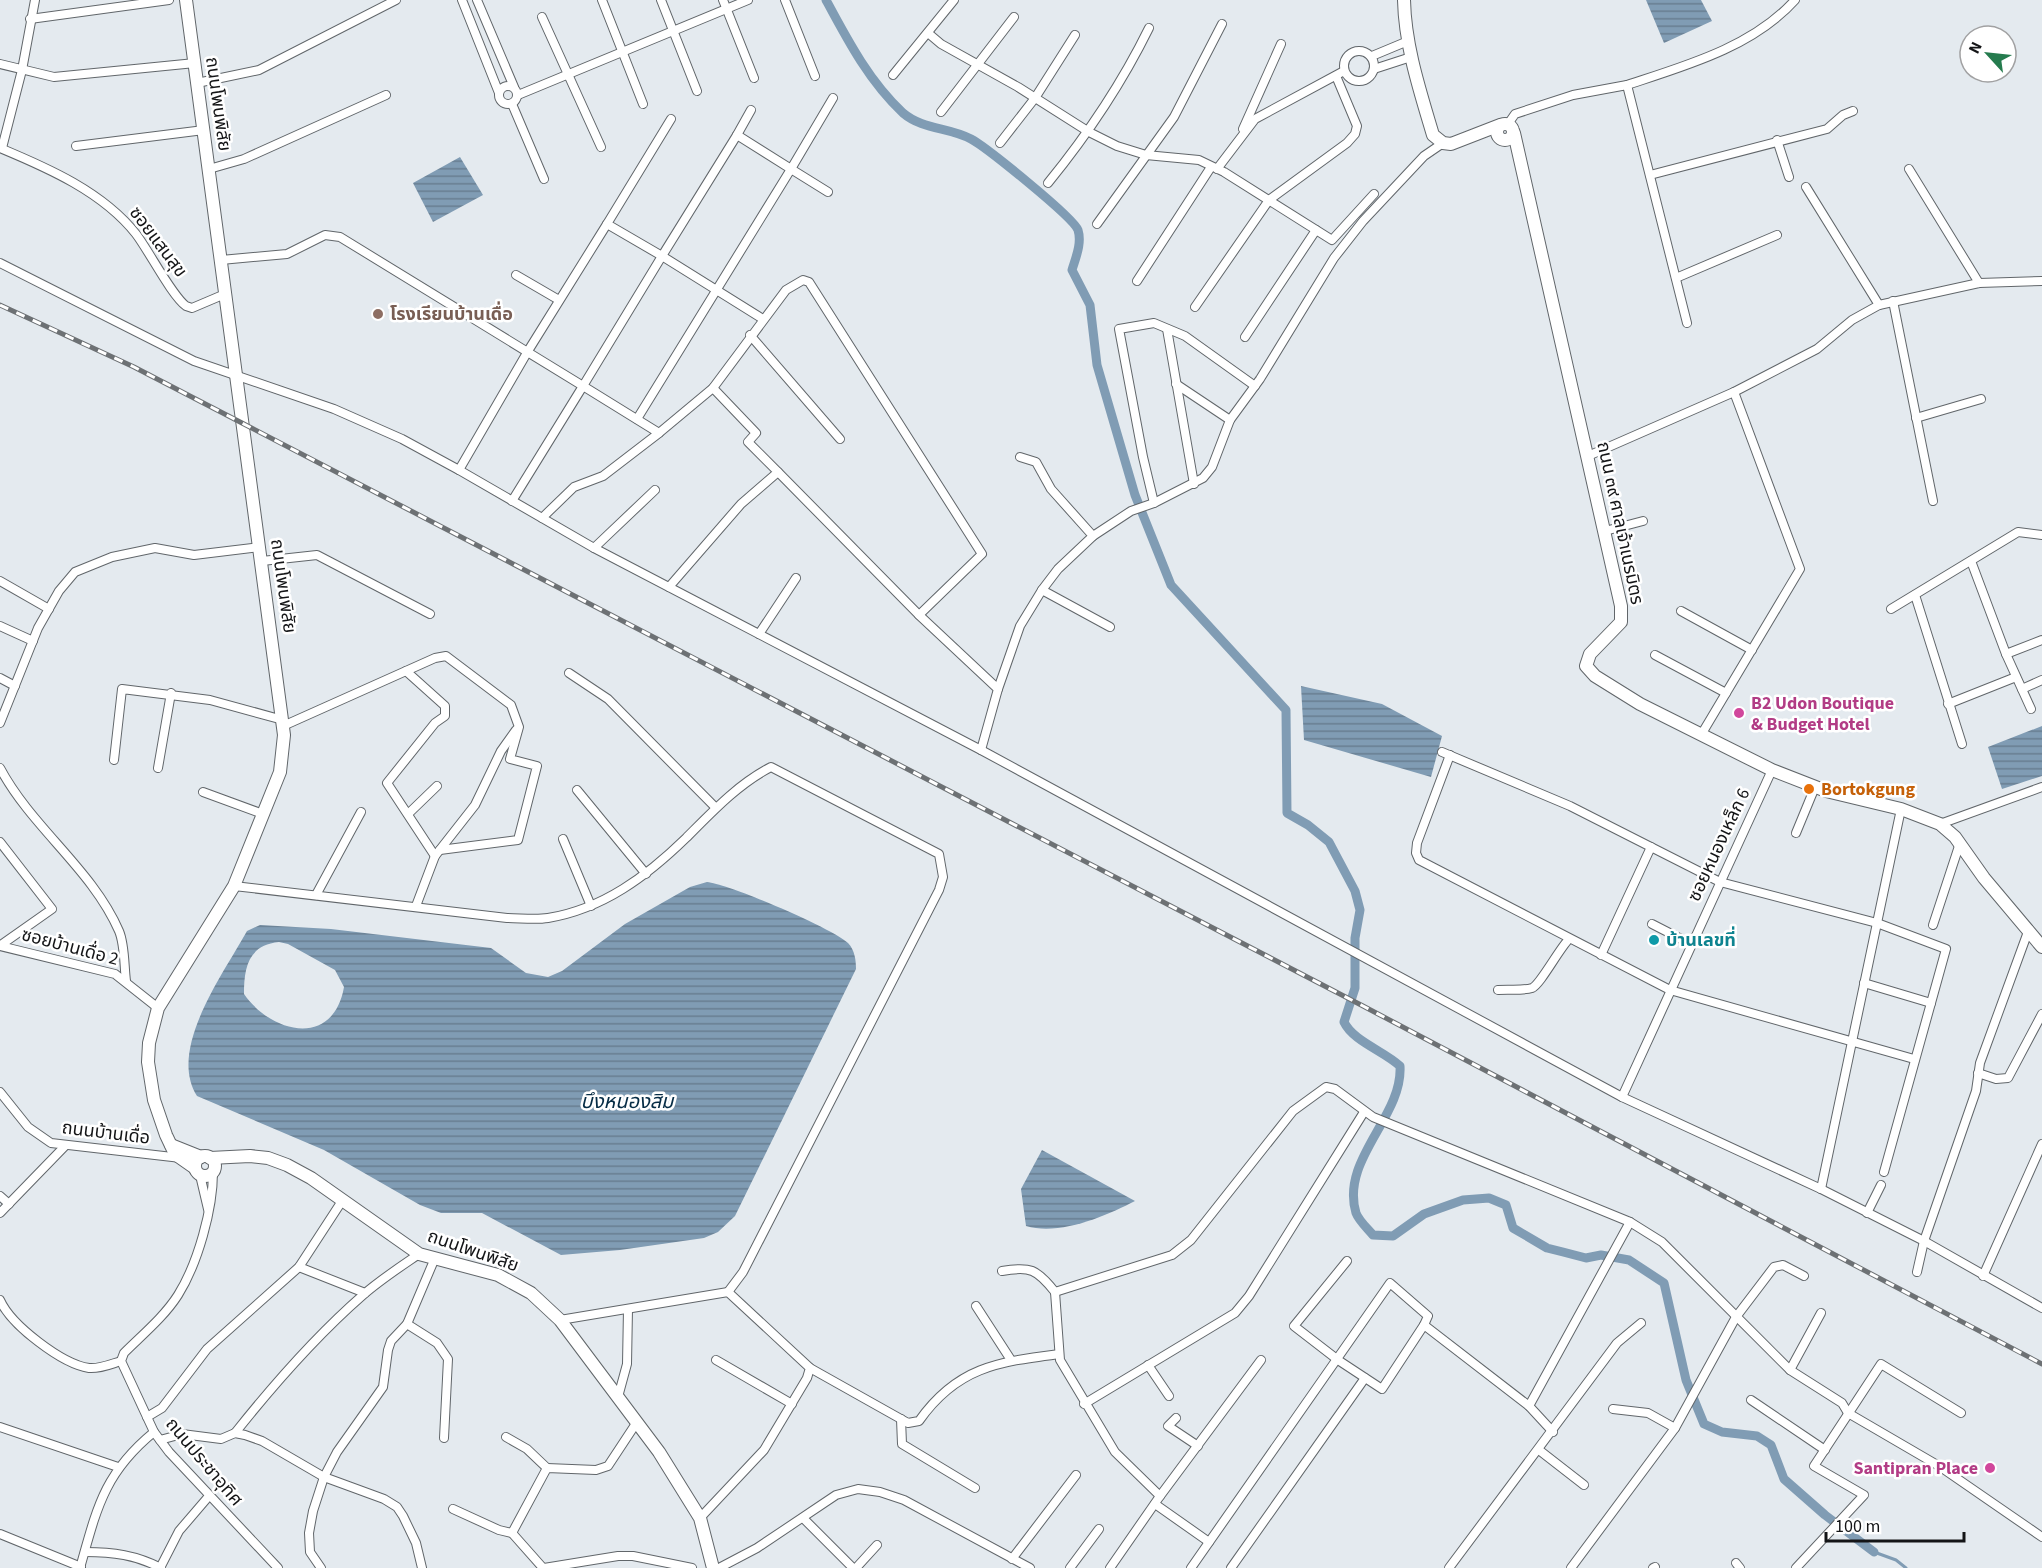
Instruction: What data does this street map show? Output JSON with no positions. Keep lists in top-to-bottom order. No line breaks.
{"streets":{"street":["ถนนโพนพิสัย","ซอยแสนสุข","ถนน ๓๙ ศาลเจ้าเนรมิตร","ซอยหนองเหล็ก 6","ซอยบ้านเดื่อ 2","ถนนบ้านเดื่อ","ถนนประชาอุทิศ"]},"crossings":[["ถนนโพนพิสัย","ซอยแสนสุข"],["ถนนโพนพิสัย","ซอยบ้านเดื่อ 2"],["ถนนโพนพิสัย","ถนนบ้านเดื่อ"],["ถนน ๓๙ ศาลเจ้าเนรมิตร","ซอยหนองเหล็ก 6"]],"water":["บึงหนองสิม"],"places":["โรงเรียนบ้านเดื่อ","B2 Udon Boutique & Budget Hotel","Bortokgung","บ้านเลขที่","Santipran Place"],"scale_bar":"100 m","north":"top left"}
